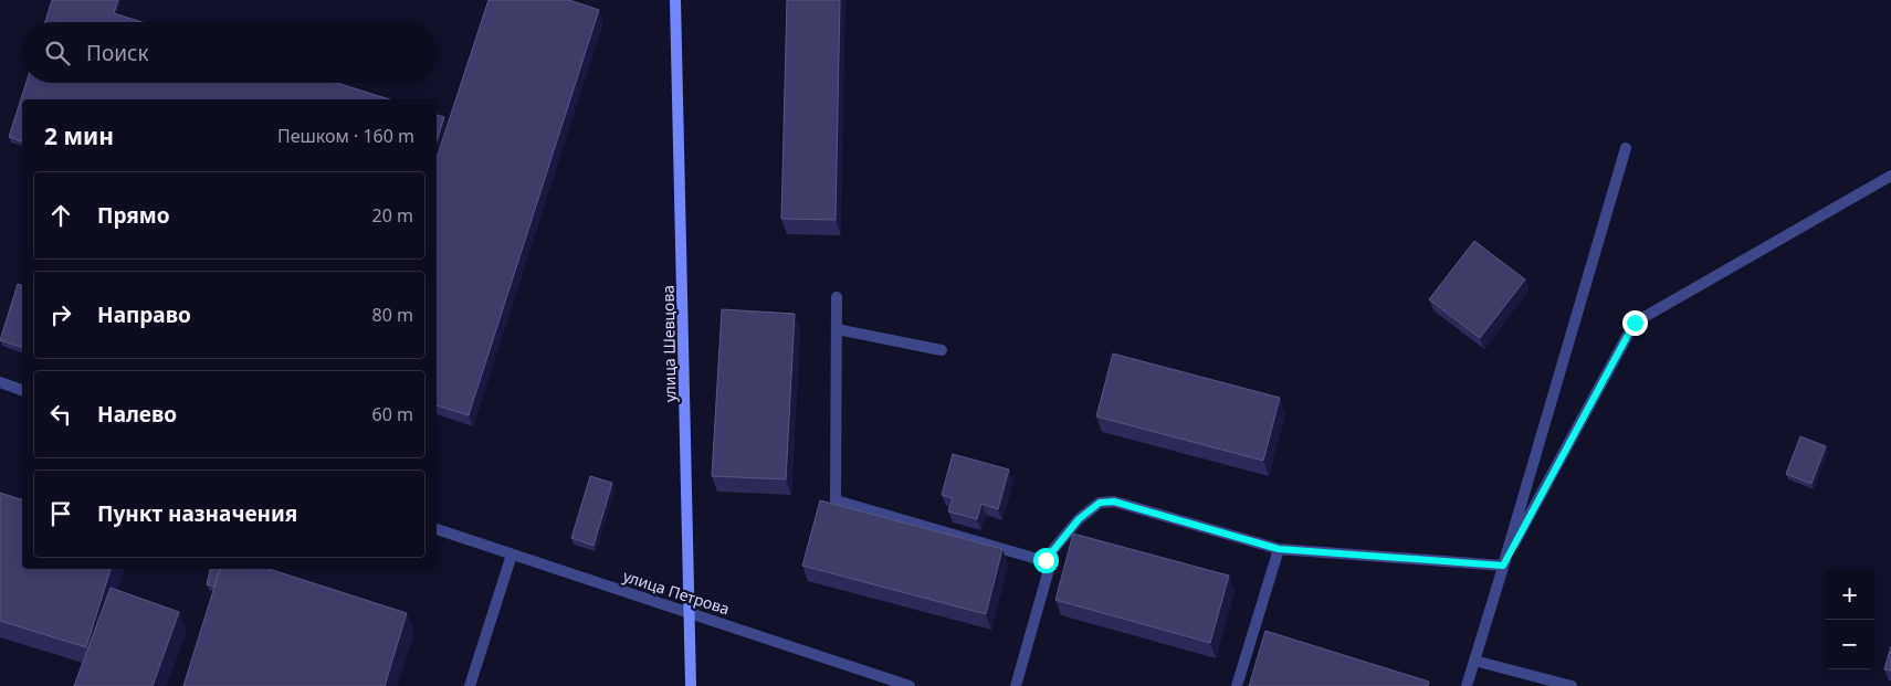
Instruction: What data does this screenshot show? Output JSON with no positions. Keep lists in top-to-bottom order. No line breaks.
{"streets":{"main road":["улица Шевцова"],"street":["улица Петрова"]},"crossings":[["улица Шевцова","улица Петрова"]],"page":{"search":"Поиск","heading":["2 мин","Пешком · 160 m"],"list":[["Прямо","20 m"],["Направо","80 m"],["Налево","60 m"],"Пункт назначения"],"map_buttons":["+","−"]}}
